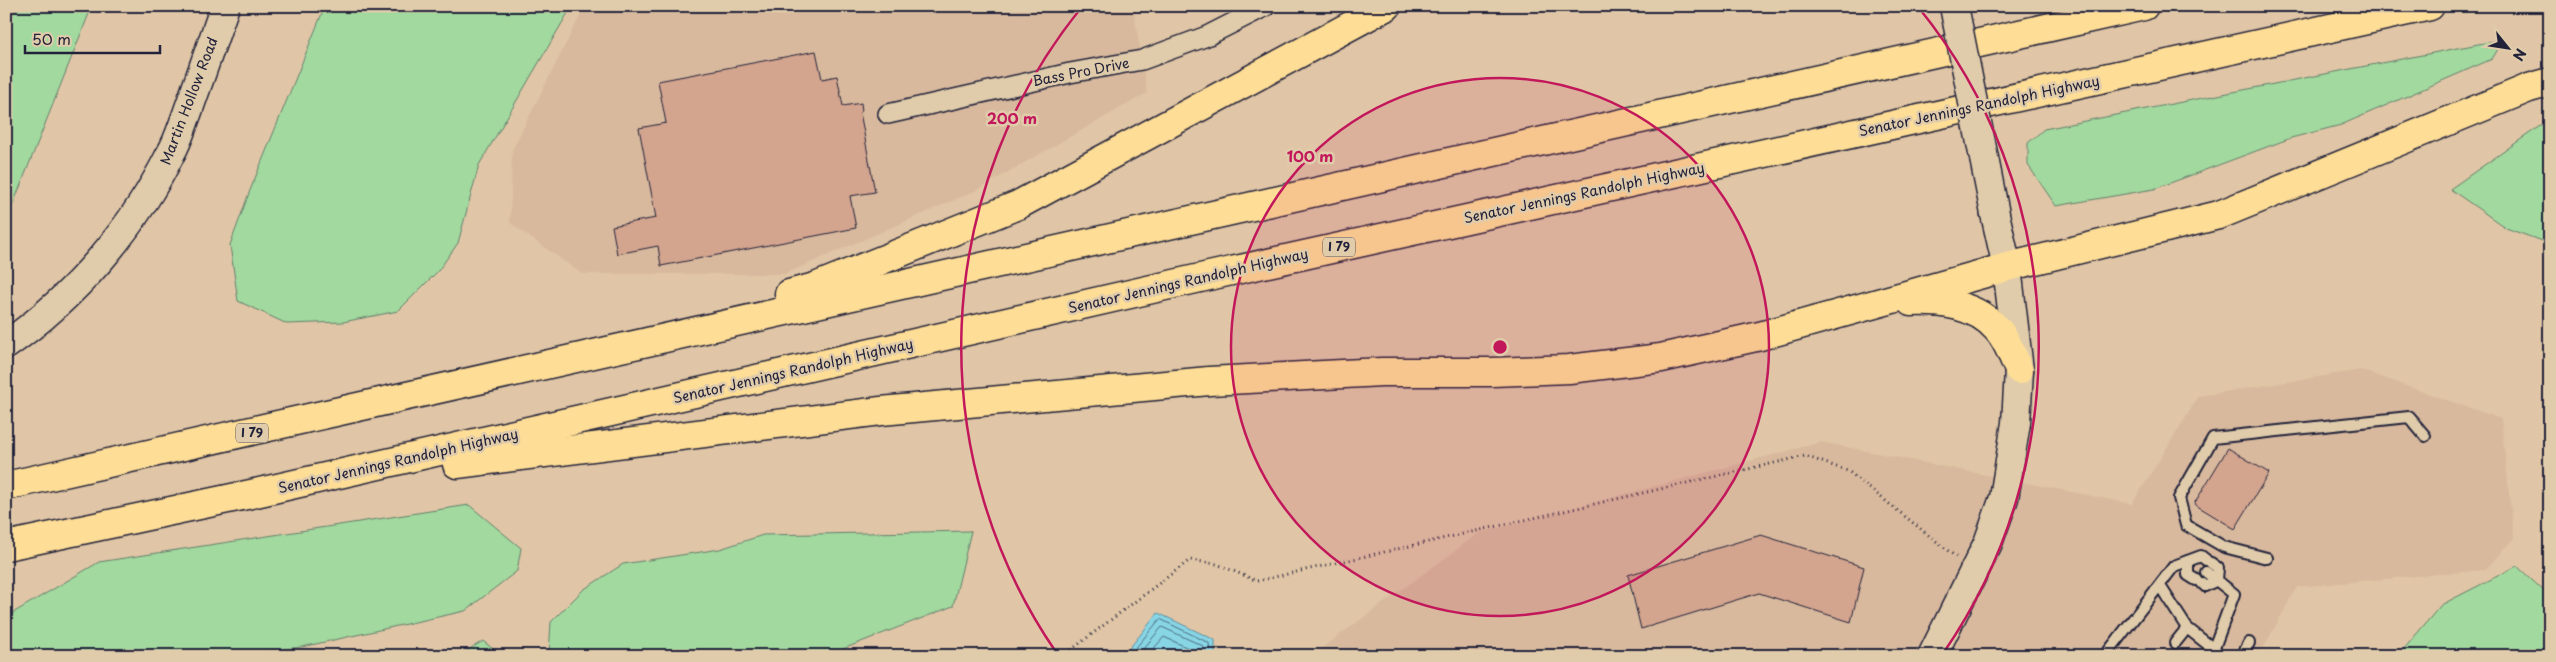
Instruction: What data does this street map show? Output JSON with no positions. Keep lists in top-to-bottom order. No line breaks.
{"streets":{"highway":["Senator Jennings Randolph Highway","I 79"],"street":["Bass Pro Drive","Martin Hollow Road"]},"scale_bar":"50 m","north":"bottom right","rings":["200 m","100 m"]}
